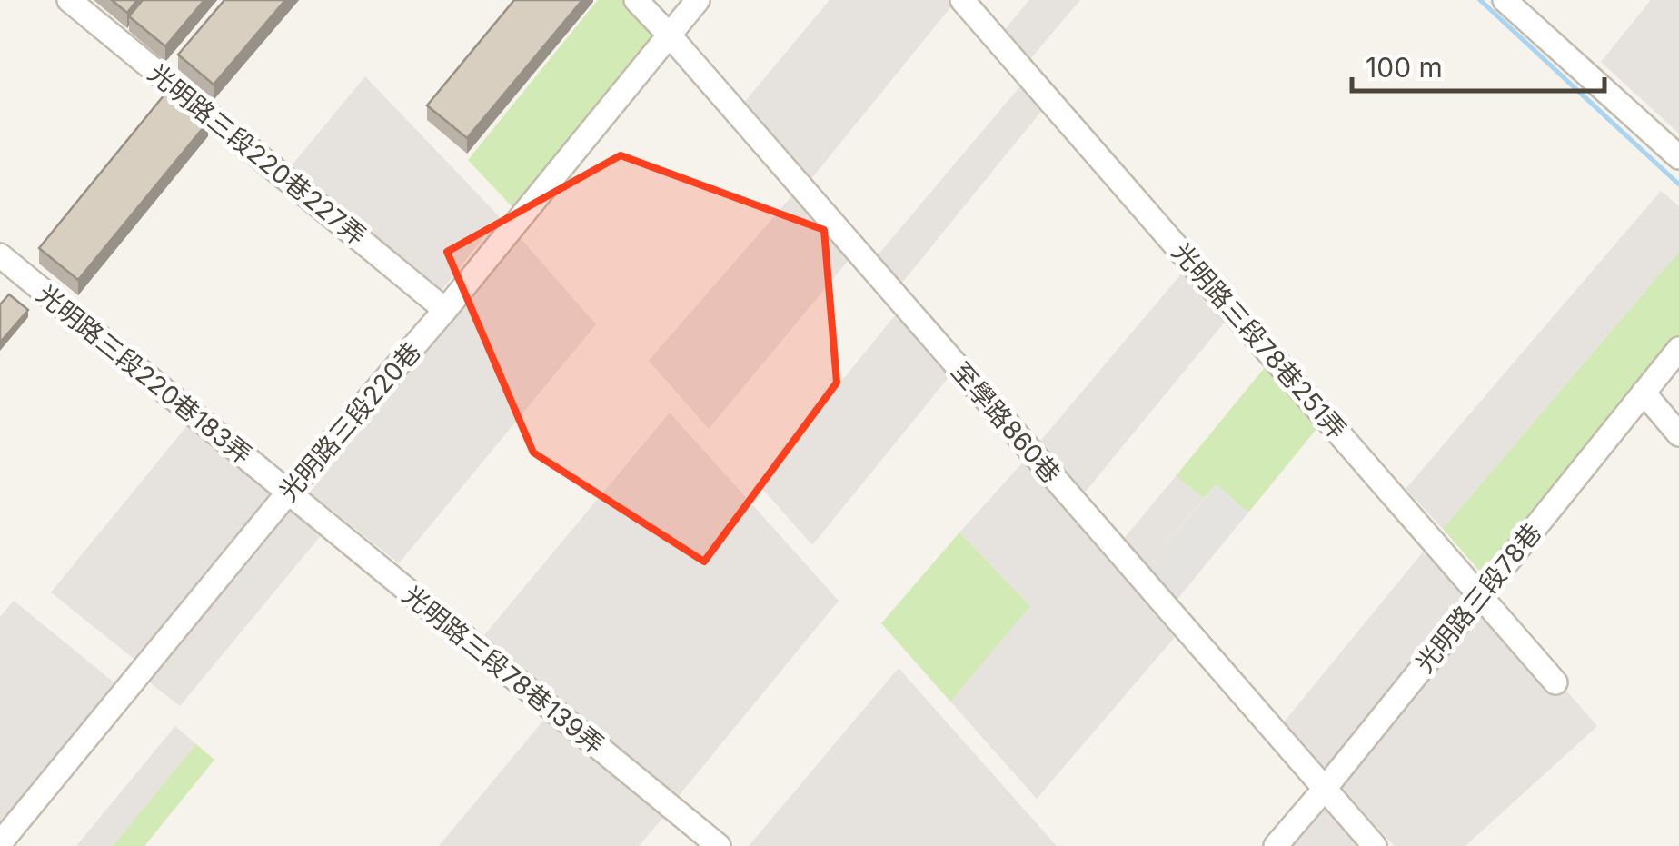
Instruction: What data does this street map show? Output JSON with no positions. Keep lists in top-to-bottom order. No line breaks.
{"streets":{"street":["光明路三段220巷227弄","光明路三段78巷251弄","光明路三段220巷183弄","光明路三段220巷","至學路860巷","光明路三段78巷","光明路三段78巷139弄"]},"crossings":[["光明路三段220巷227弄","光明路三段220巷"],["光明路三段78巷251弄","光明路三段78巷"],["光明路三段220巷183弄","光明路三段220巷"],["光明路三段220巷183弄","光明路三段78巷139弄"],["光明路三段220巷","至學路860巷"],["光明路三段220巷","光明路三段78巷139弄"],["至學路860巷","光明路三段78巷"]],"scale_bar":"100 m"}
